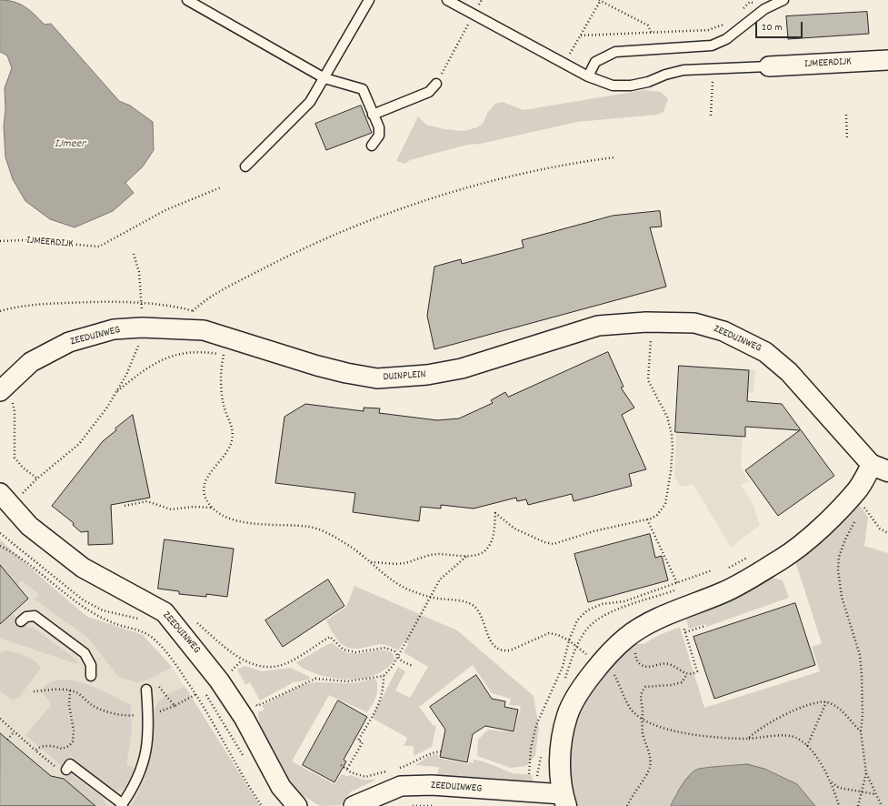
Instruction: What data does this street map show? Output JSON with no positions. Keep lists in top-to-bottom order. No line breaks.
{"streets":{"street":["IJMEERDIJK","ZEEDUINWEG","DUINPLEIN"]},"crossings":[["ZEEDUINWEG","DUINPLEIN"]],"water":["IJmeer"],"scale_bar":"20 m"}
